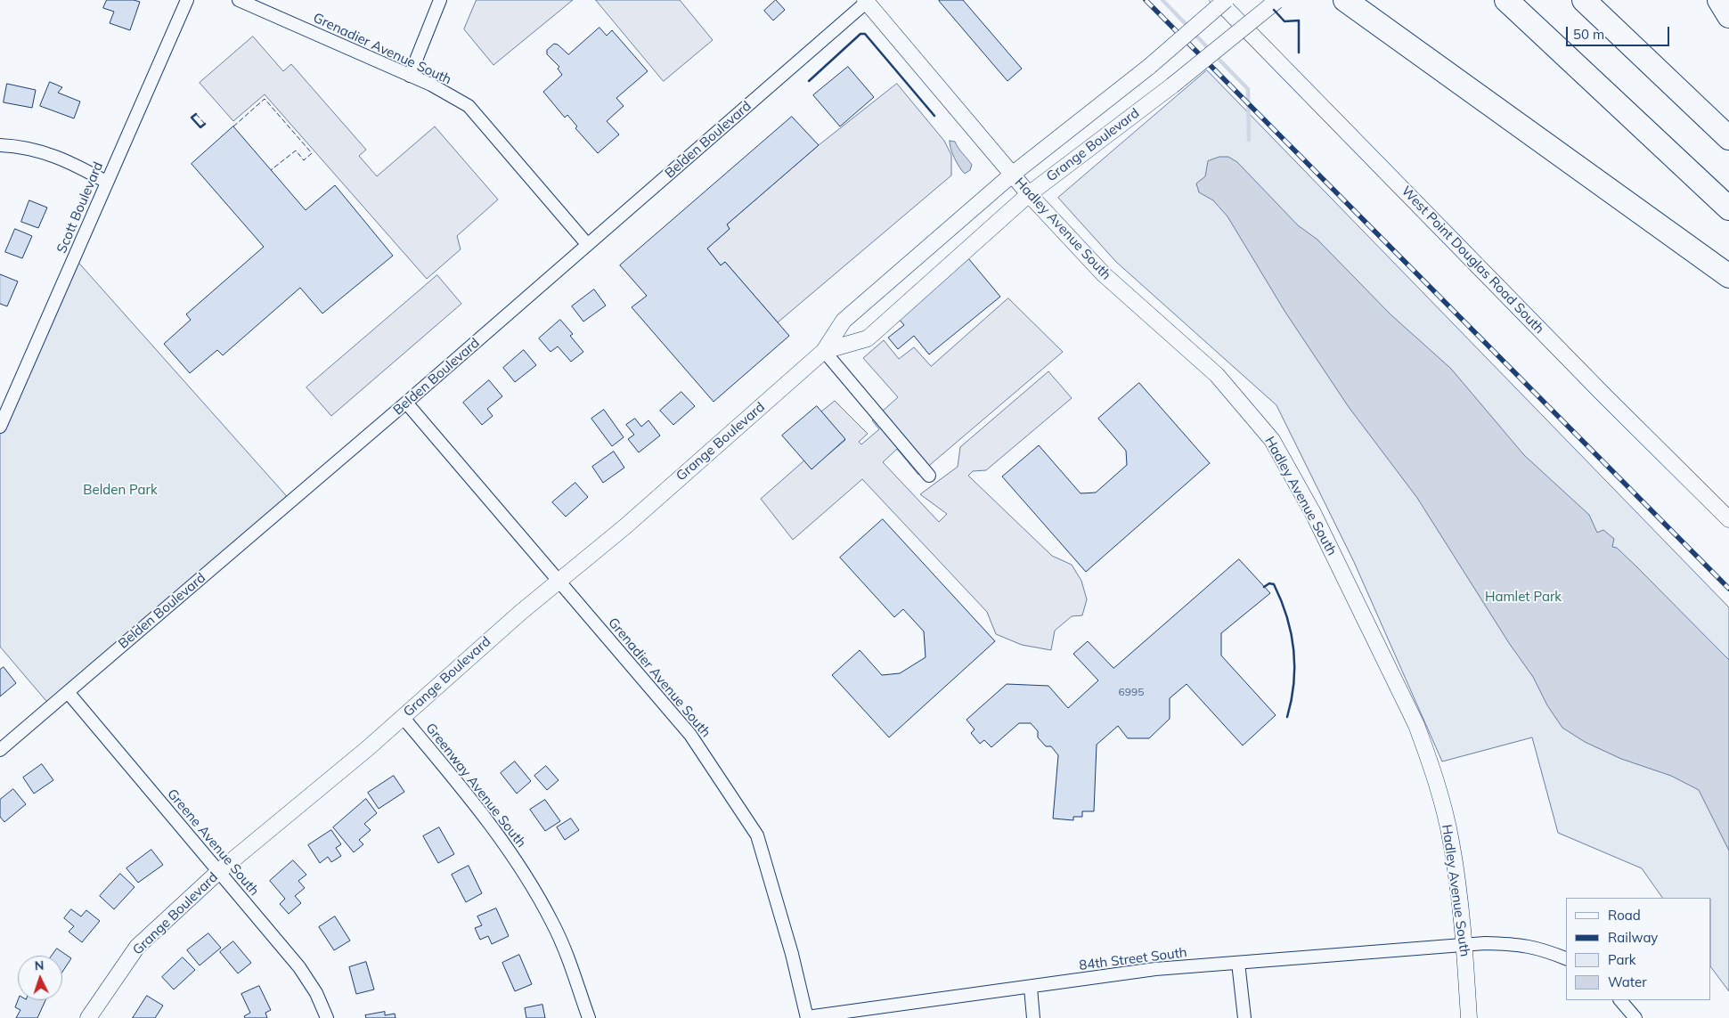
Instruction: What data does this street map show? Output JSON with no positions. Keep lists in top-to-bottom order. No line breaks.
{"streets":{"street":["Grenadier Avenue South","Belden Boulevard","Grange Boulevard","Scott Boulevard","Hadley Avenue South","West Point Douglas Road South","Greenway Avenue South","Greene Avenue South","84th Street South"]},"crossings":[["Grenadier Avenue South","Belden Boulevard"],["Grenadier Avenue South","Grange Boulevard"],["Grenadier Avenue South","84th Street South"],["Belden Boulevard","Hadley Avenue South"],["Belden Boulevard","Greene Avenue South"],["Grange Boulevard","Hadley Avenue South"],["Grange Boulevard","Greenway Avenue South"],["Grange Boulevard","Greene Avenue South"],["Hadley Avenue South","84th Street South"]],"parks":["Belden Park","Hamlet Park"],"house_numbers":["6995"],"legend":["Road","Railway","Park","Water"],"scale_bar":"50 m","north":"top"}
